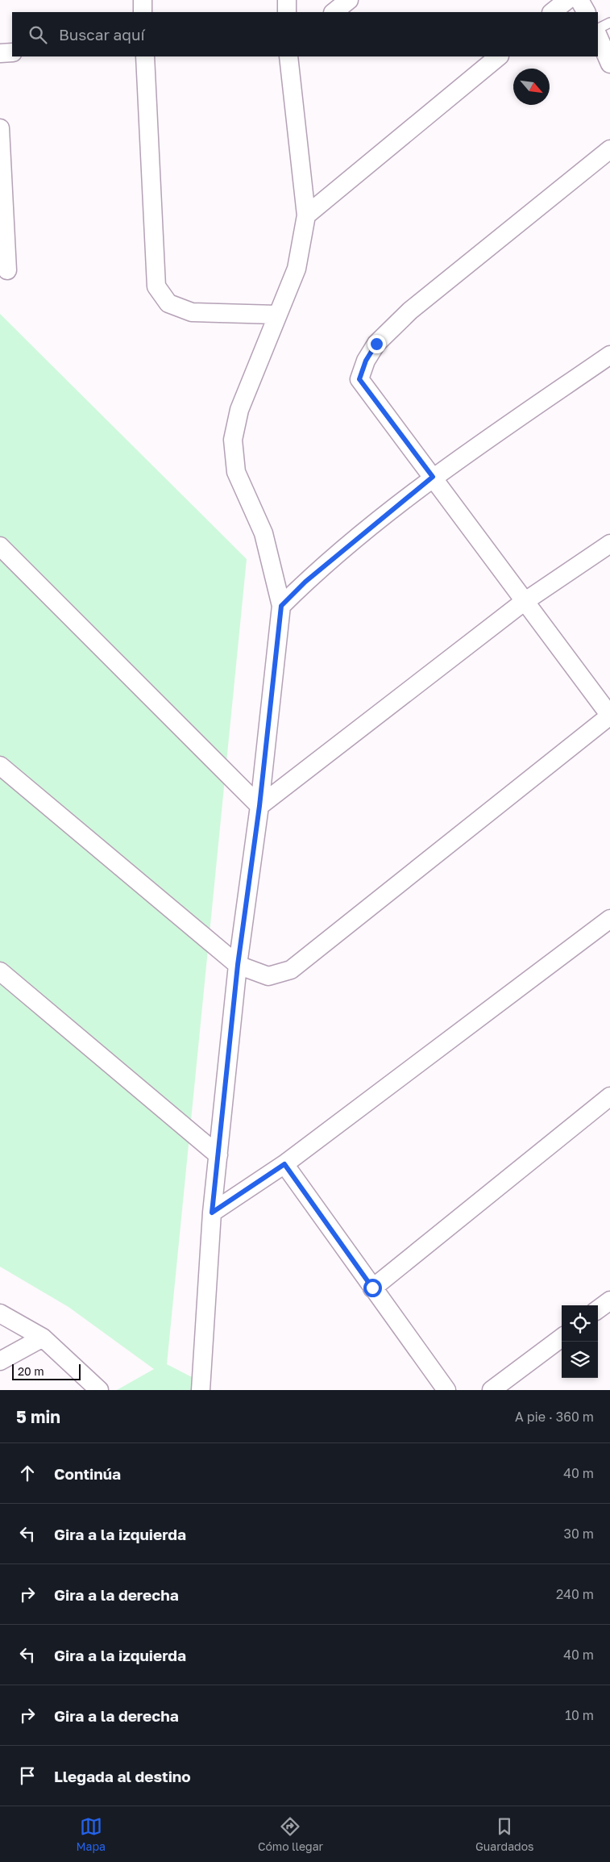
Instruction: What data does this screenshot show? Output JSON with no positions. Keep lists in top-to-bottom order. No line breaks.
{"scale_bar":"20 m","north":"bottom right","page":{"search":"Buscar aquí","scale":"20 m","heading":["5 min","A pie · 360 m"],"list":[["Continúa","40 m"],["Gira a la izquierda","30 m"],["Gira a la derecha","240 m"],["Gira a la izquierda","40 m"],["Gira a la derecha","10 m"],"Llegada al destino"],"nav":["Mapa","Cómo llegar","Guardados"]}}
